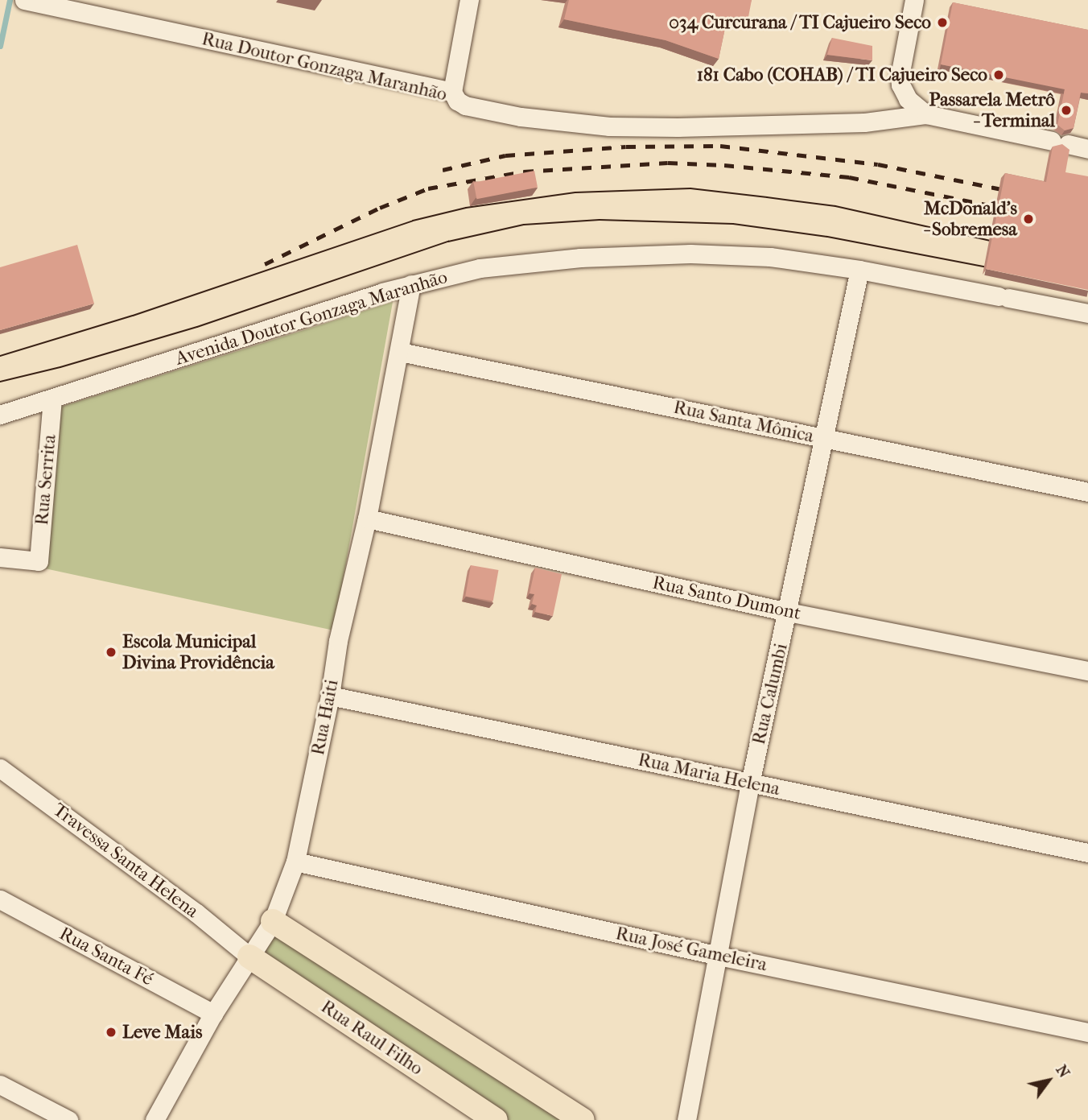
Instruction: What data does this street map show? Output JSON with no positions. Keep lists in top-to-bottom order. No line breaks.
{"streets":{"main road":["Rua Raul Filho"],"street":["Rua Doutor Gonzaga Maranhão","Avenida Doutor Gonzaga Maranhão","Rua Santa Mônica","Rua Serrita","Rua Santo Dumont","Rua Calumbi","Rua Haiti","Rua Maria Helena","Travessa Santa Helena","Rua José Gameleira","Rua Santa Fé"]},"crossings":[["Avenida Doutor Gonzaga Maranhão","Rua Serrita"],["Avenida Doutor Gonzaga Maranhão","Rua Calumbi"],["Avenida Doutor Gonzaga Maranhão","Rua Haiti"],["Rua Santa Mônica","Rua Calumbi"],["Rua Santa Mônica","Rua Haiti"],["Rua Santo Dumont","Rua Calumbi"],["Rua Santo Dumont","Rua Haiti"],["Rua Calumbi","Rua Maria Helena"],["Rua Calumbi","Rua José Gameleira"],["Rua Haiti","Rua Maria Helena"],["Rua Haiti","Travessa Santa Helena"],["Rua Haiti","Rua José Gameleira"],["Rua Haiti","Rua Santa Fé"],["Rua Haiti","Rua Raul Filho"],["Travessa Santa Helena","Rua Raul Filho"]],"places":["034 Curcurana / TI Cajueiro Seco","181 Cabo (COHAB) / TI Cajueiro Seco","Passarela Metrô - Terminal","McDonald's - Sobremesa","Escola Municipal Divina Providência","Leve Mais"],"north":"top right"}
